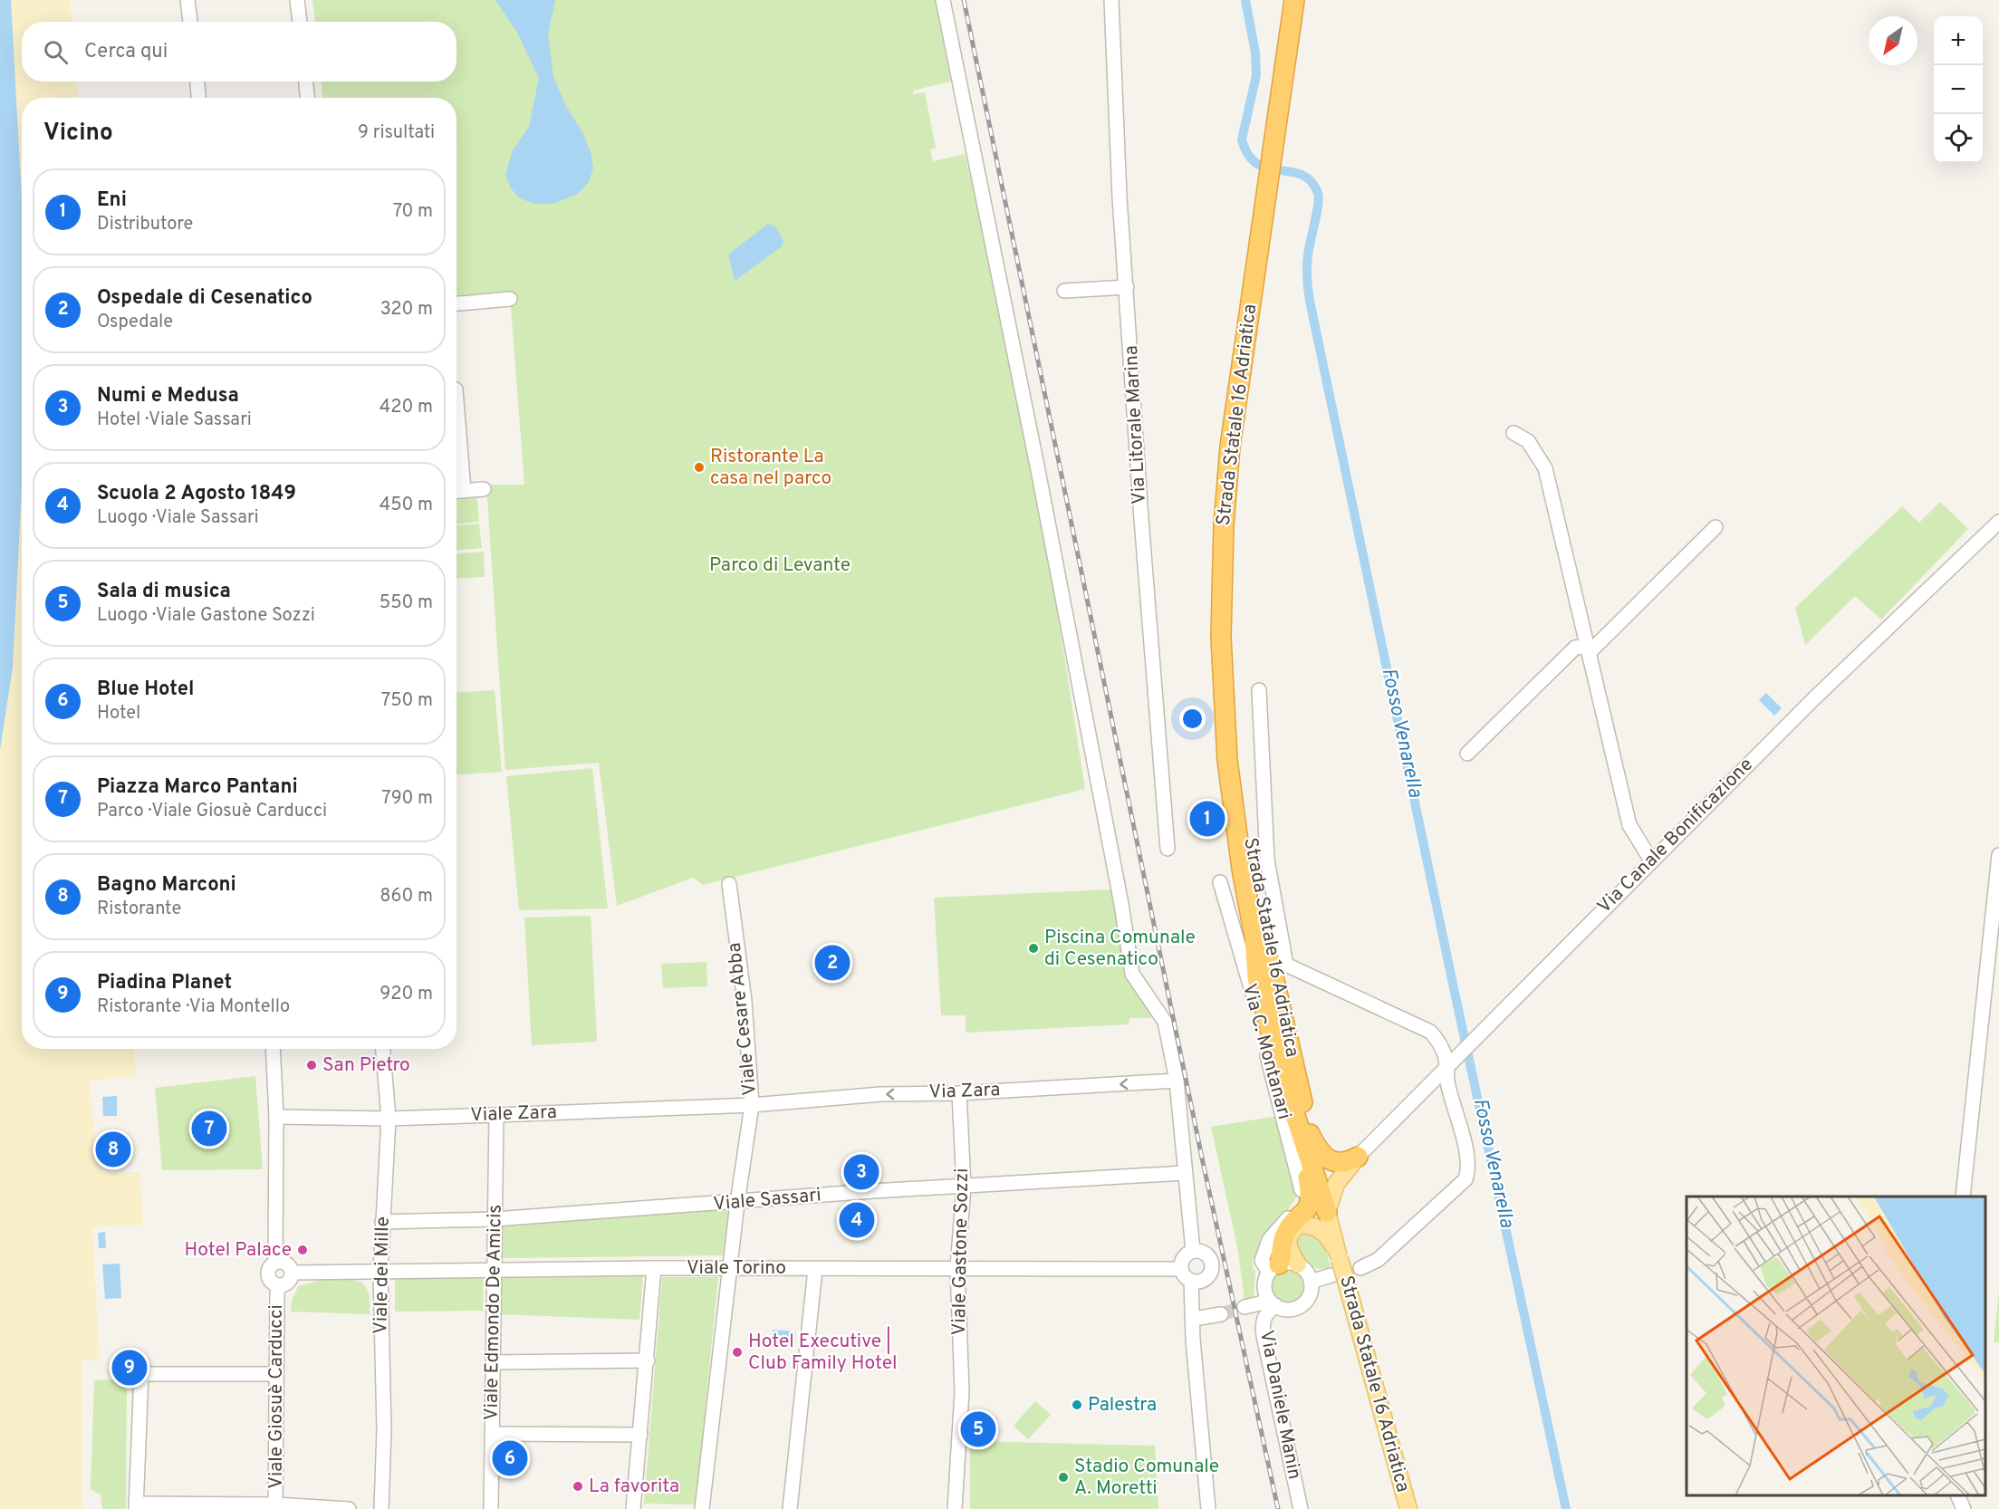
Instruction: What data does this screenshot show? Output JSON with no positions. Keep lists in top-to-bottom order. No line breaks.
{"streets":{"highway":["Strada Statale 16 Adriatica"],"street":["Via Litorale Marina","Via Canale Bonificazione","Viale Cesare Abba","Via C. Montanari","Via Zara","Viale Zara","Viale Sassari","Viale Gastone Sozzi","Viale Torino","Viale dei Mille","Viale Edmondo De Amicis","Viale Giosuè Carducci","Via Daniele Manin"]},"crossings":[["Viale Cesare Abba","Via Zara"],["Viale Cesare Abba","Viale Zara"],["Viale Cesare Abba","Viale Sassari"],["Viale Cesare Abba","Viale Torino"],["Via C. Montanari","Via Daniele Manin"],["Via Zara","Viale Zara"],["Via Zara","Viale Gastone Sozzi"],["Viale Zara","Viale dei Mille"],["Viale Zara","Viale Edmondo De Amicis"],["Viale Sassari","Viale Gastone Sozzi"],["Viale Sassari","Viale dei Mille"],["Viale Sassari","Viale Edmondo De Amicis"],["Viale Gastone Sozzi","Viale Torino"],["Viale Torino","Viale dei Mille"],["Viale Torino","Viale Edmondo De Amicis"],["Viale Torino","Viale Giosuè Carducci"]],"one_way":["Via Zara"],"water":["Fosso Venarella"],"parks":["Parco di Levante"],"places":["Ristorante La casa nel parco","Piscina Comunale di Cesenatico","San Pietro","Hotel Palace","Hotel Executive | Club Family Hotel","Palestra","Stadio Comunale A. Moretti","La favorita"],"north":"bottom left","page":{"map_buttons":["+","−"],"search":"Cerca qui","heading":["Vicino","9 risultati"],"list":[{"mark":"1","name":"Eni","note":"Distributore","value":"70 m"},{"mark":"2","name":"Ospedale di Cesenatico","note":"Ospedale","value":"320 m"},{"mark":"3","name":"Numi e Medusa","note":"Hotel · Viale Sassari","value":"420 m"},{"mark":"4","name":"Scuola 2 Agosto 1849","note":"Luogo · Viale Sassari","value":"450 m"},{"mark":"5","name":"Sala di musica","note":"Luogo · Viale Gastone Sozzi","value":"550 m"},{"mark":"6","name":"Blue Hotel","note":"Hotel","value":"750 m"},{"mark":"7","name":"Piazza Marco Pantani","note":"Parco · Viale Giosuè Carducci","value":"790 m"},{"mark":"8","name":"Bagno Marconi","note":"Ristorante","value":"860 m"},{"mark":"9","name":"Piadina Planet","note":"Ristorante · Via Montello","value":"920 m"}],"pins":["1","2","7","8","3","4","9","5","6"]}}
